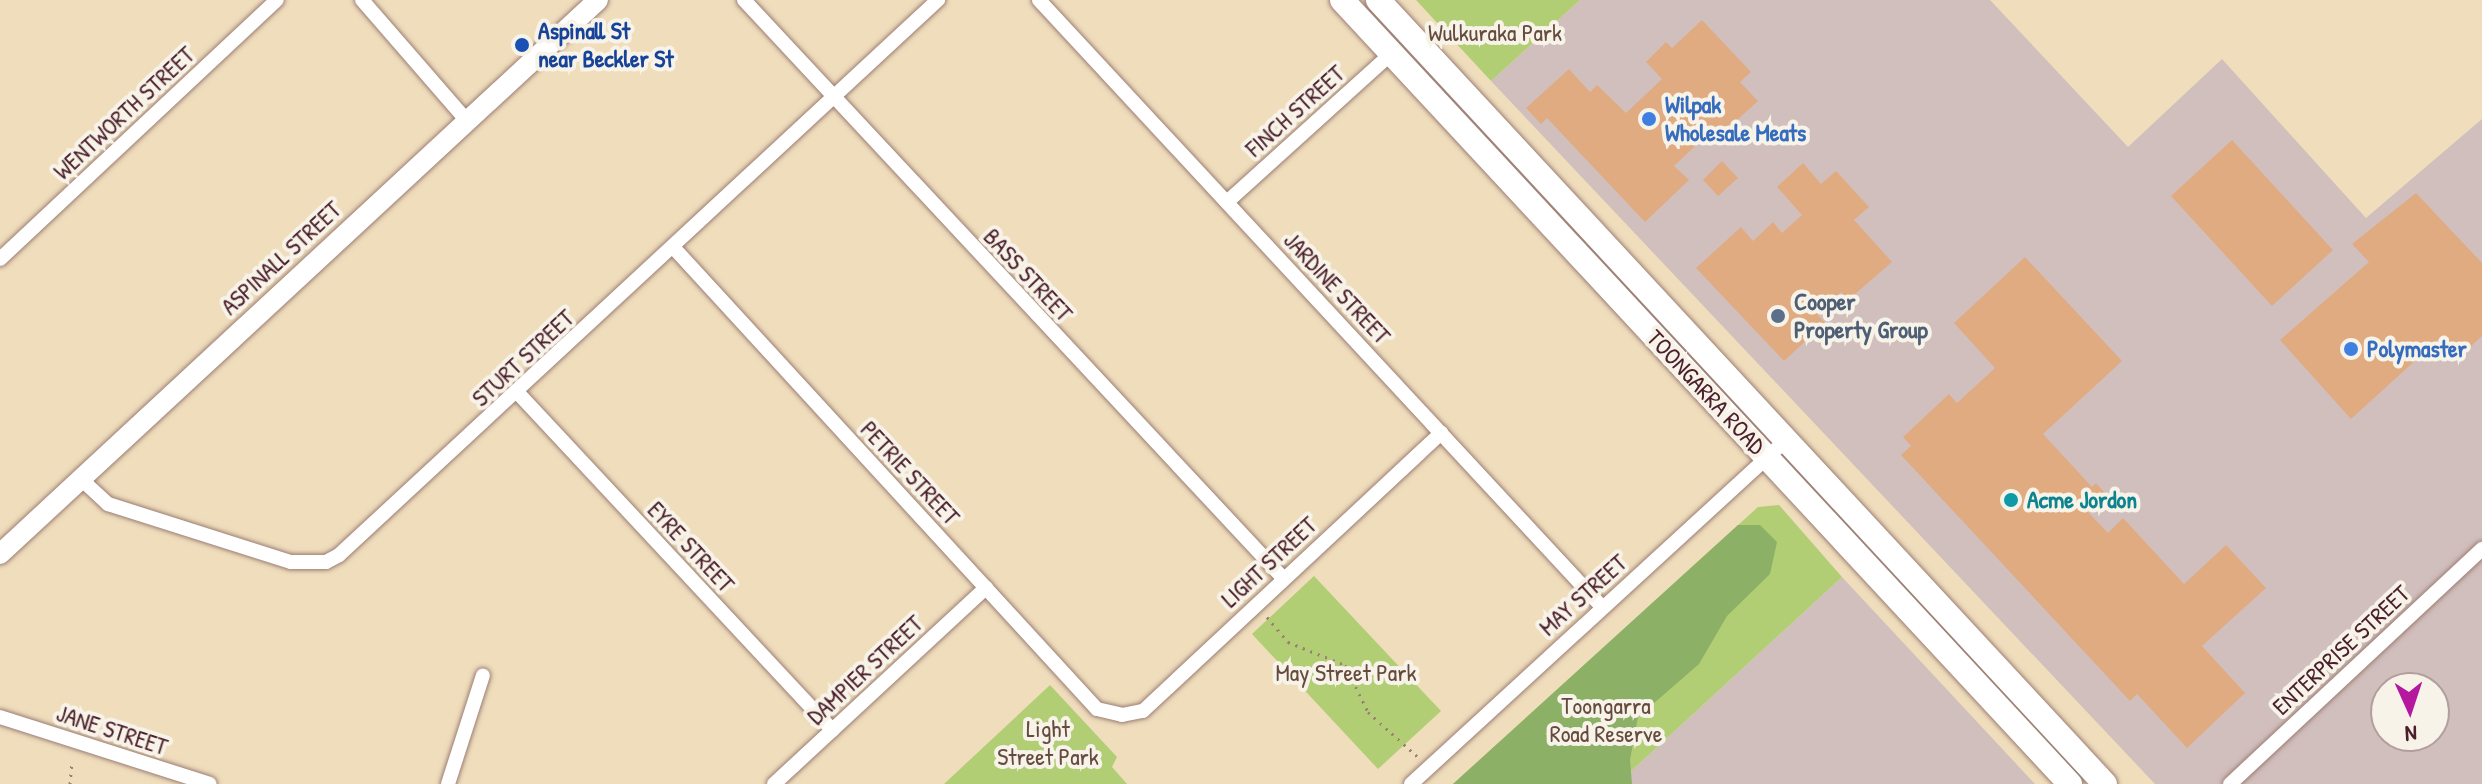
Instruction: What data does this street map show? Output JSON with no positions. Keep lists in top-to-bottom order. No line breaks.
{"streets":{"main road":["ASPINALL STREET","TOONGARRA ROAD"],"street":["FINCH STREET","WENTWORTH STREET","BASS STREET","JARDINE STREET","STURT STREET","PETRIE STREET","EYRE STREET","LIGHT STREET","MAY STREET","ENTERPRISE STREET","DAMPIER STREET","JANE STREET"]},"crossings":[["FINCH STREET","JARDINE STREET"],["FINCH STREET","TOONGARRA ROAD"],["ASPINALL STREET","STURT STREET"],["BASS STREET","STURT STREET"],["BASS STREET","LIGHT STREET"],["JARDINE STREET","LIGHT STREET"],["JARDINE STREET","MAY STREET"],["STURT STREET","PETRIE STREET"],["STURT STREET","EYRE STREET"],["TOONGARRA ROAD","MAY STREET"],["PETRIE STREET","LIGHT STREET"],["PETRIE STREET","DAMPIER STREET"],["EYRE STREET","DAMPIER STREET"]],"parks":["Wulkuraka Park","May Street Park","Toongarra Road Reserve","Light Street Park"],"places":["Aspinall St near Beckler St","Wilpak Wholesale Meats","Cooper Property Group","Polymaster","Acme Jordon"],"north":"bottom"}
